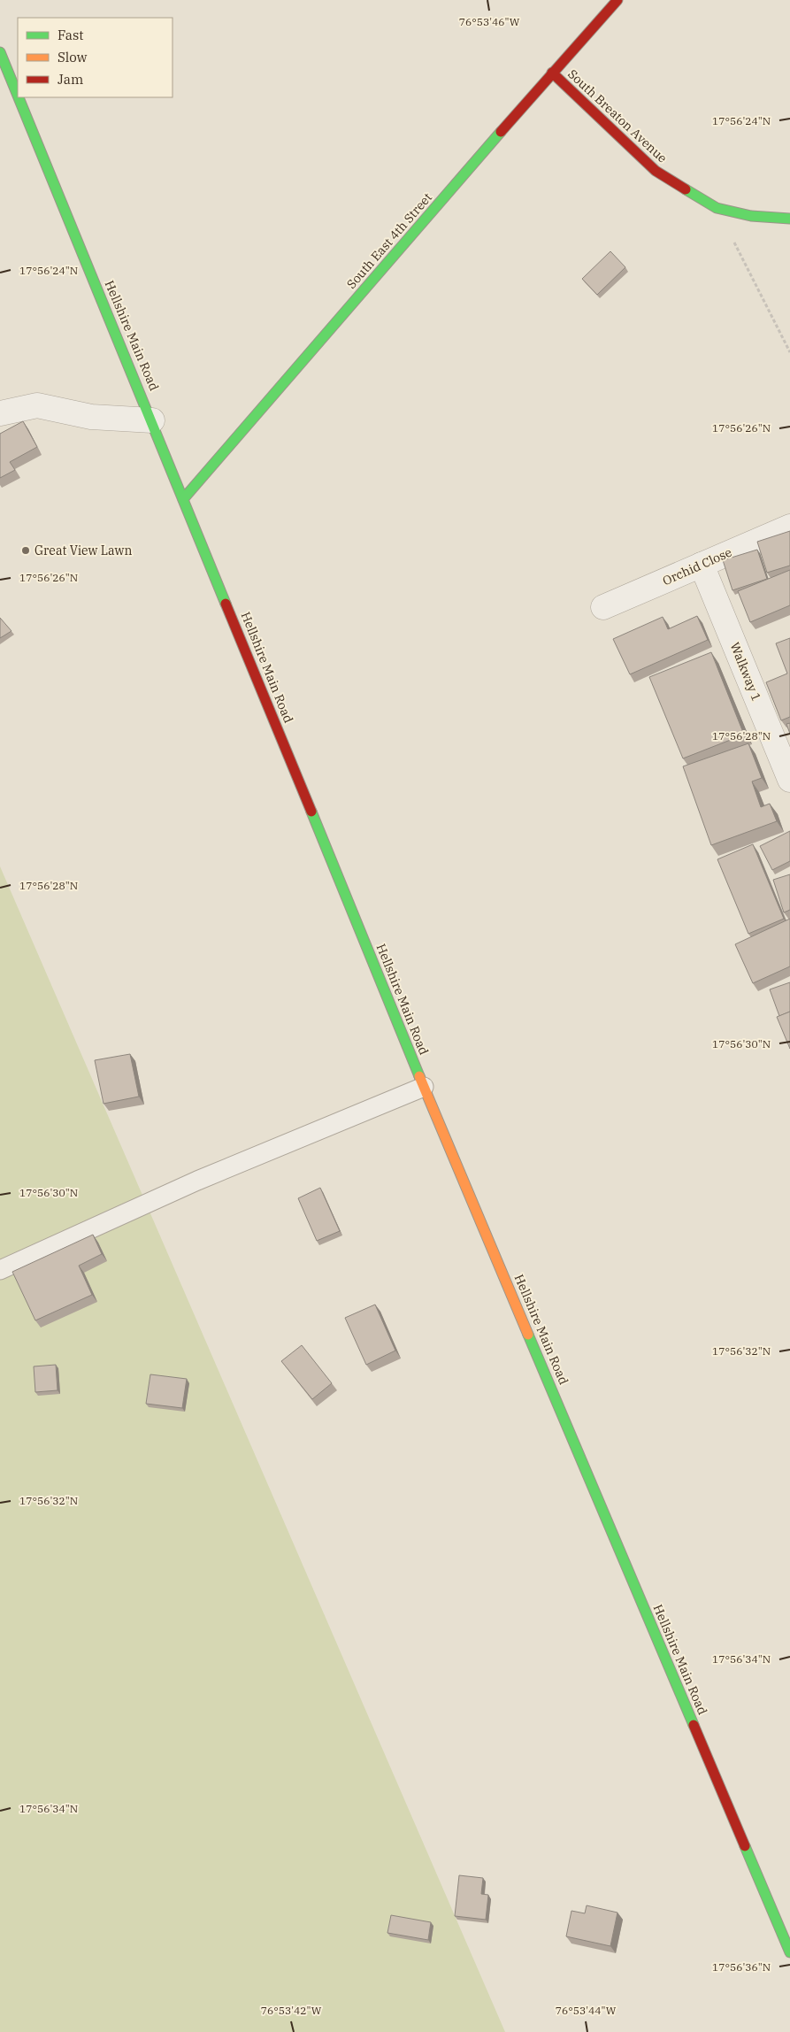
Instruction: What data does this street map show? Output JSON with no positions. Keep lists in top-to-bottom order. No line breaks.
{"streets":{"main road":["South Breaton Avenue","South East 4th Street","Hellshire Main Road"],"street":["Orchid Close","Walkway 1"]},"crossings":[["South Breaton Avenue","South East 4th Street"],["South East 4th Street","Hellshire Main Road"],["Orchid Close","Walkway 1"]],"places":["Great View Lawn"],"legend":["Fast","Slow","Jam"],"coordinates":["76°53'46\"W","17°56'24\"N","17°56'26\"N","17°56'28\"N","17°56'30\"N","17°56'32\"N","17°56'34\"N","17°56'36\"N","76°53'42\"W","76°53'44\"W"]}
